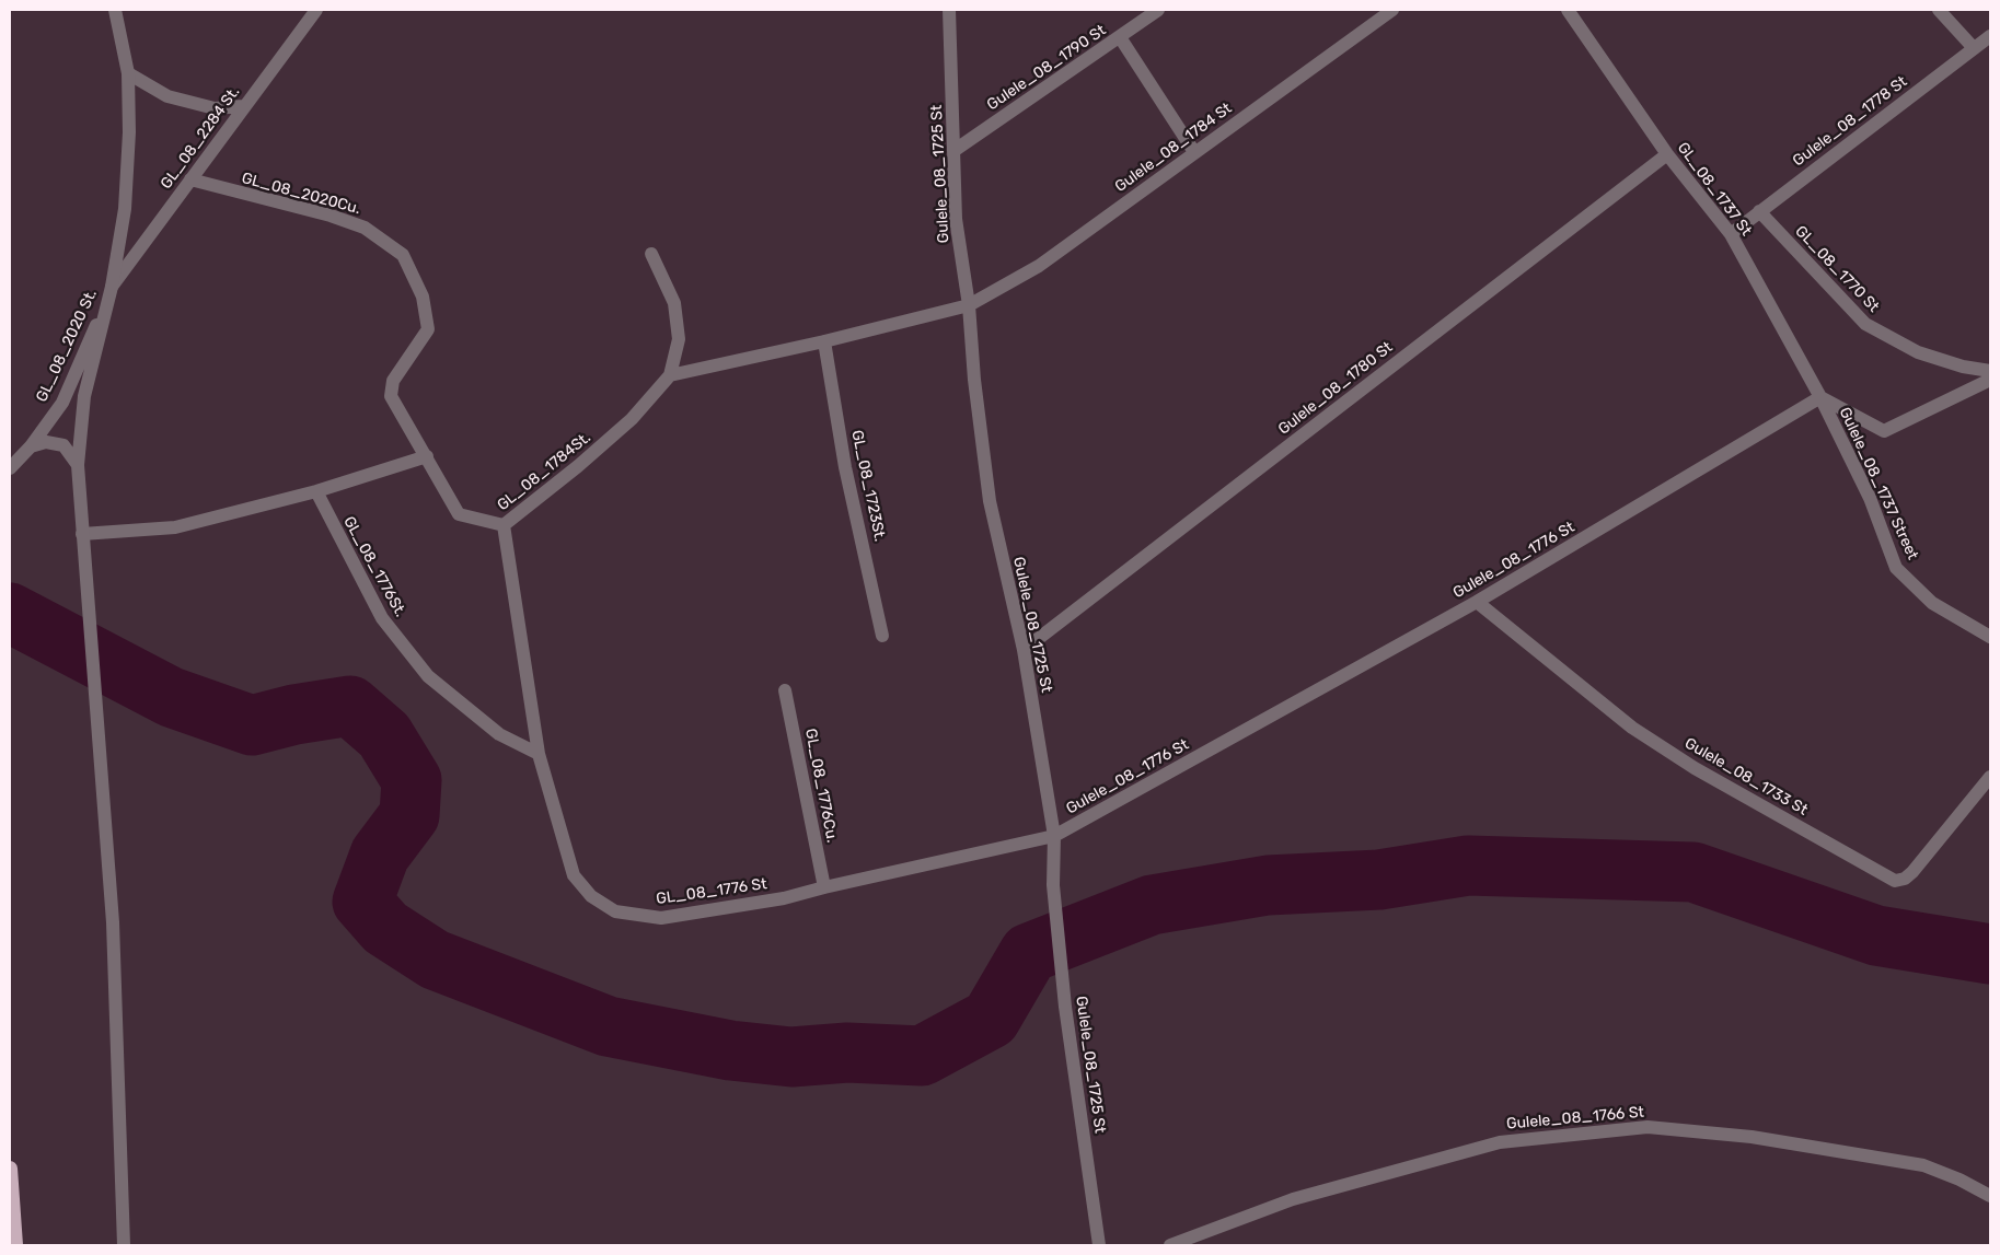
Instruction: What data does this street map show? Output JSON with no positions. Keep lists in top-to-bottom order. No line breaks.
{"streets":{"street":["Gulele_08_1790 St","Gulele_08_1778 St","GL_08_2284 St.","Gulele_08_1784 St","Gulele_08_1725 St","GL_08_1737 St","GL_08_2020Cu.","GL_08_1770 St","GL_08_2020 St.","Gulele_08_1780 St","GL_08_1784St.","Gulele_08_1737 Street","GL_08_1723St.","Gulele_08_1776 St","GL_08_1776St.","Gulele_08_1733 St","GL_08_1776Cu.","GL_08_1776 St","Gulele_08_1766 St"]},"crossings":[["Gulele_08_1790 St","Gulele_08_1725 St"],["Gulele_08_1778 St","GL_08_1737 St"],["Gulele_08_1778 St","GL_08_1770 St"],["GL_08_2284 St.","GL_08_2020Cu."],["GL_08_2284 St.","GL_08_2020 St."],["Gulele_08_1784 St","Gulele_08_1725 St"],["Gulele_08_1725 St","Gulele_08_1780 St"],["Gulele_08_1725 St","Gulele_08_1776 St"],["Gulele_08_1725 St","GL_08_1776 St"],["GL_08_1737 St","Gulele_08_1780 St"],["GL_08_1737 St","Gulele_08_1737 Street"],["GL_08_1737 St","Gulele_08_1776 St"],["GL_08_2020Cu.","GL_08_1784St."],["GL_08_1784St.","GL_08_1776 St"],["Gulele_08_1737 Street","Gulele_08_1776 St"],["Gulele_08_1776 St","Gulele_08_1733 St"],["Gulele_08_1776 St","GL_08_1776 St"],["GL_08_1776St.","GL_08_1776 St"],["GL_08_1776Cu.","GL_08_1776 St"]]}
